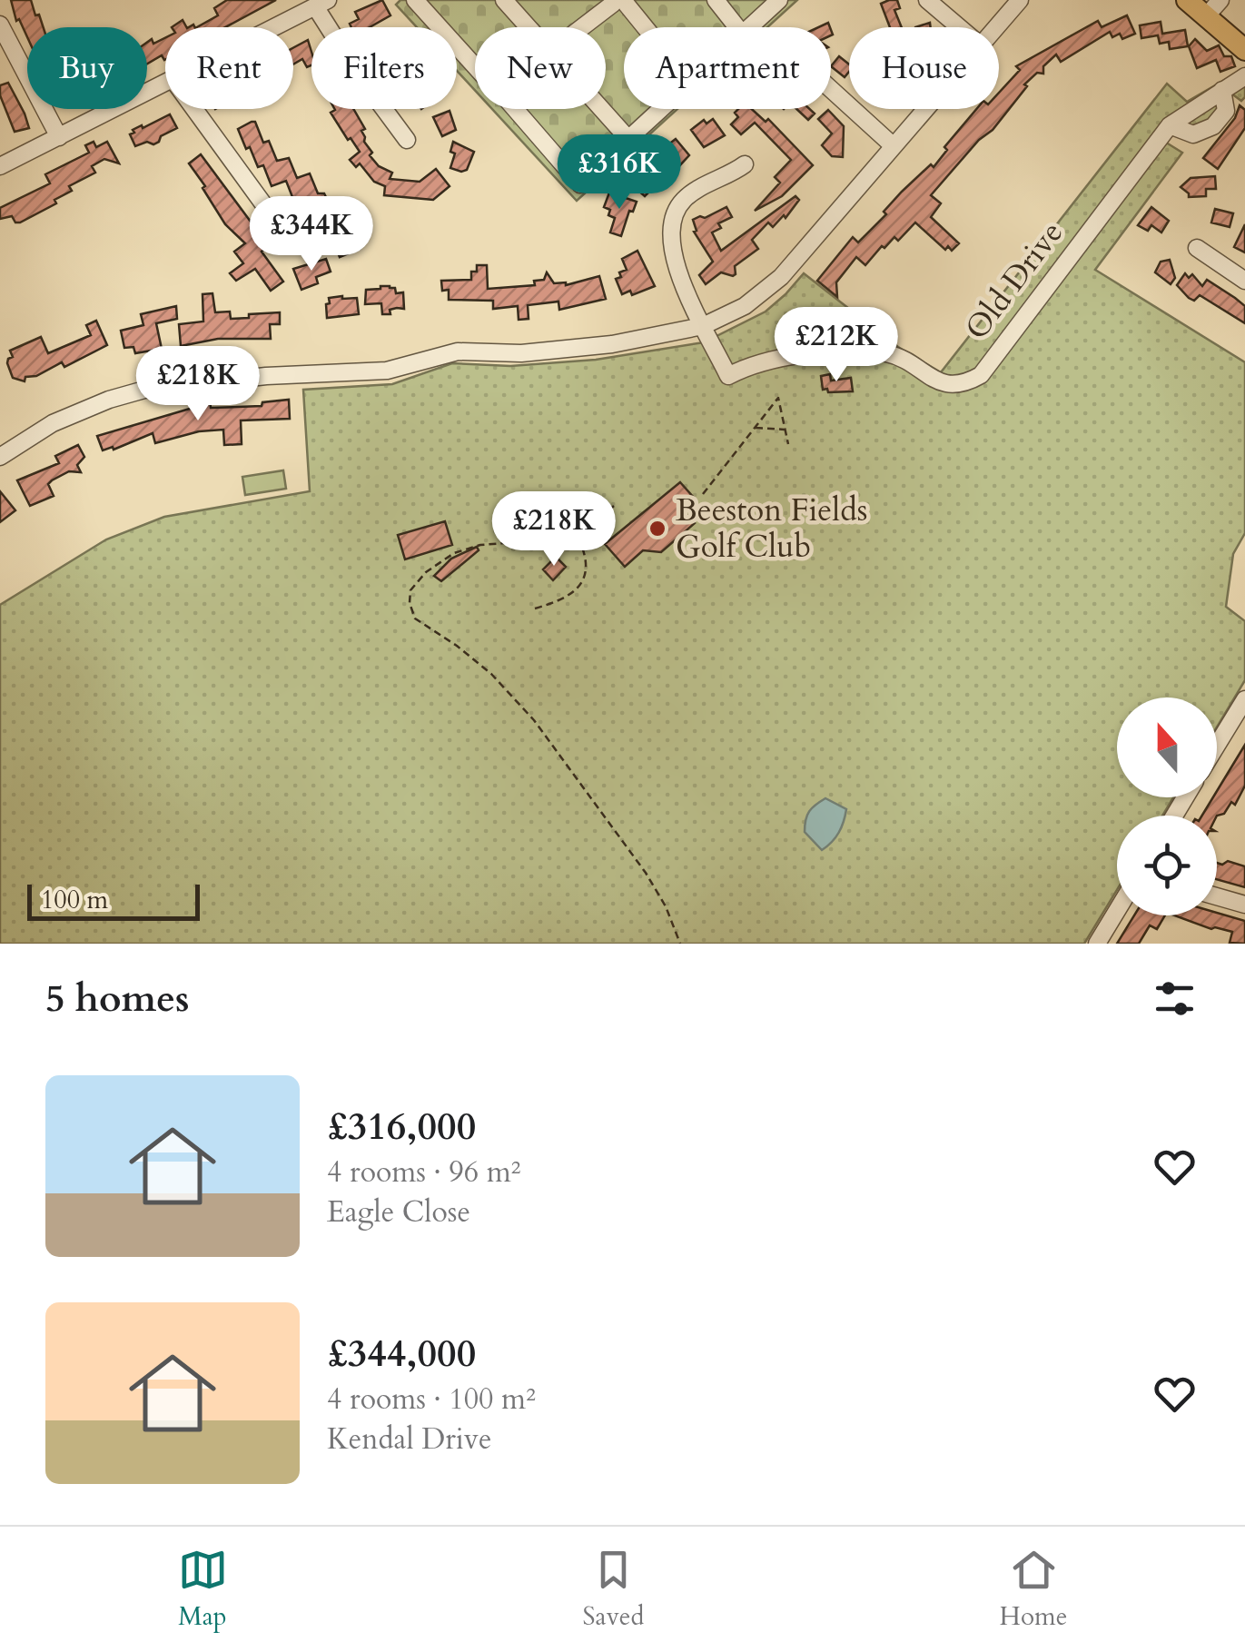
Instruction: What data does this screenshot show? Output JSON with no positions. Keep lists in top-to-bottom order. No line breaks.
{"streets":{"street":["Old Drive"]},"places":["Beeston Fields Golf Club"],"scale_bar":"100 m","north":"top","page":{"chip":["Buy","Rent","Filters","New","Apartment","House"],"price":["£316K","£344K","£212K","£218K","£218K"],"scale":"100 m","heading":"5 homes","list":[{"name":"£316,000","note":"4 rooms · 96 m² · Eagle Close"},{"name":"£344,000","note":"4 rooms · 100 m² · Kendal Drive"}],"tabs":["Map","Saved","Home"]}}
